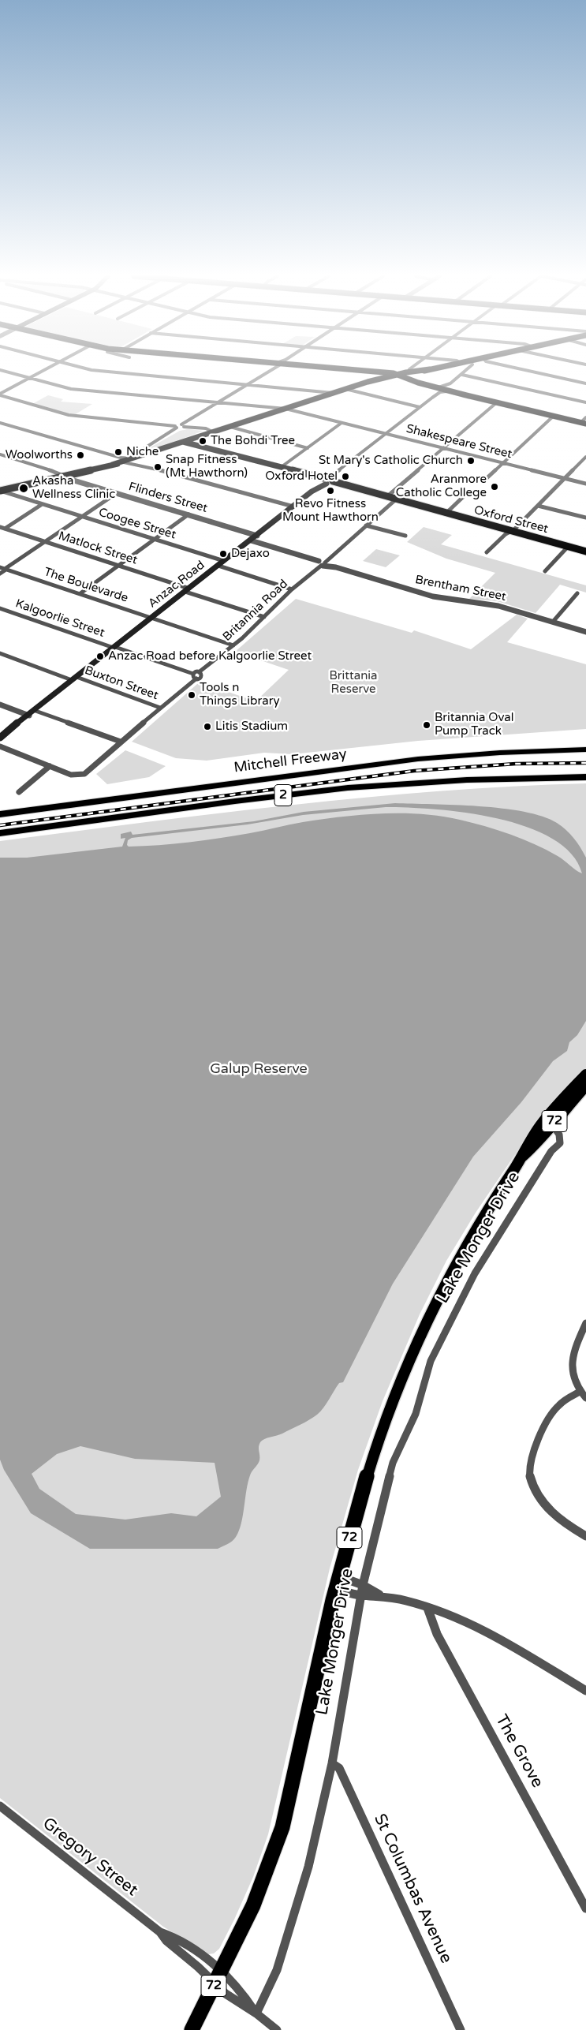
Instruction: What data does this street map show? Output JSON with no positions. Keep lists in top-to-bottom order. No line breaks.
{"streets":{"highway":["Mitchell Freeway","2"],"main road":["Oxford Street","Anzac Road","72","Lake Monger Drive"],"street":["Shakespeare Street","Flinders Street","Coogee Street","Matlock Street","The Boulevarde","Brentham Street","Britannia Road","Kalgoorlie Street","Buxton Street","The Grove","Gregory Street","St Columbas Avenue"]},"crossings":[["Shakespeare Street","Anzac Road"],["Flinders Street","Anzac Road"],["Oxford Street","Anzac Road"],["Oxford Street","Britannia Road"],["Coogee Street","Anzac Road"],["Matlock Street","Anzac Road"],["Matlock Street","Britannia Road"],["Anzac Road","The Boulevarde"],["Anzac Road","Brentham Street"],["Anzac Road","Kalgoorlie Street"],["Anzac Road","Buxton Street"],["The Boulevarde","Britannia Road"],["Brentham Street","Britannia Road"],["Britannia Road","Kalgoorlie Street"],["Britannia Road","Buxton Street"],["72","Lake Monger Drive"],["72","Gregory Street"],["Lake Monger Drive","Gregory Street"],["Lake Monger Drive","St Columbas Avenue"]],"parks":["Brittania Reserve","Galup Reserve"],"places":["The Bohdi Tree","Niche","Woolworths","St Mary's Catholic Church","Snap Fitness (Mt Hawthorn)","Oxford Hotel","Aranmore Catholic College","Akasha Wellness Clinic","Revo Fitness Mount Hawthorn","Dejaxo","Anzac Road before Kalgoorlie Street","Tools n Things Library","Britannia Oval Pump Track","Litis Stadium"]}
